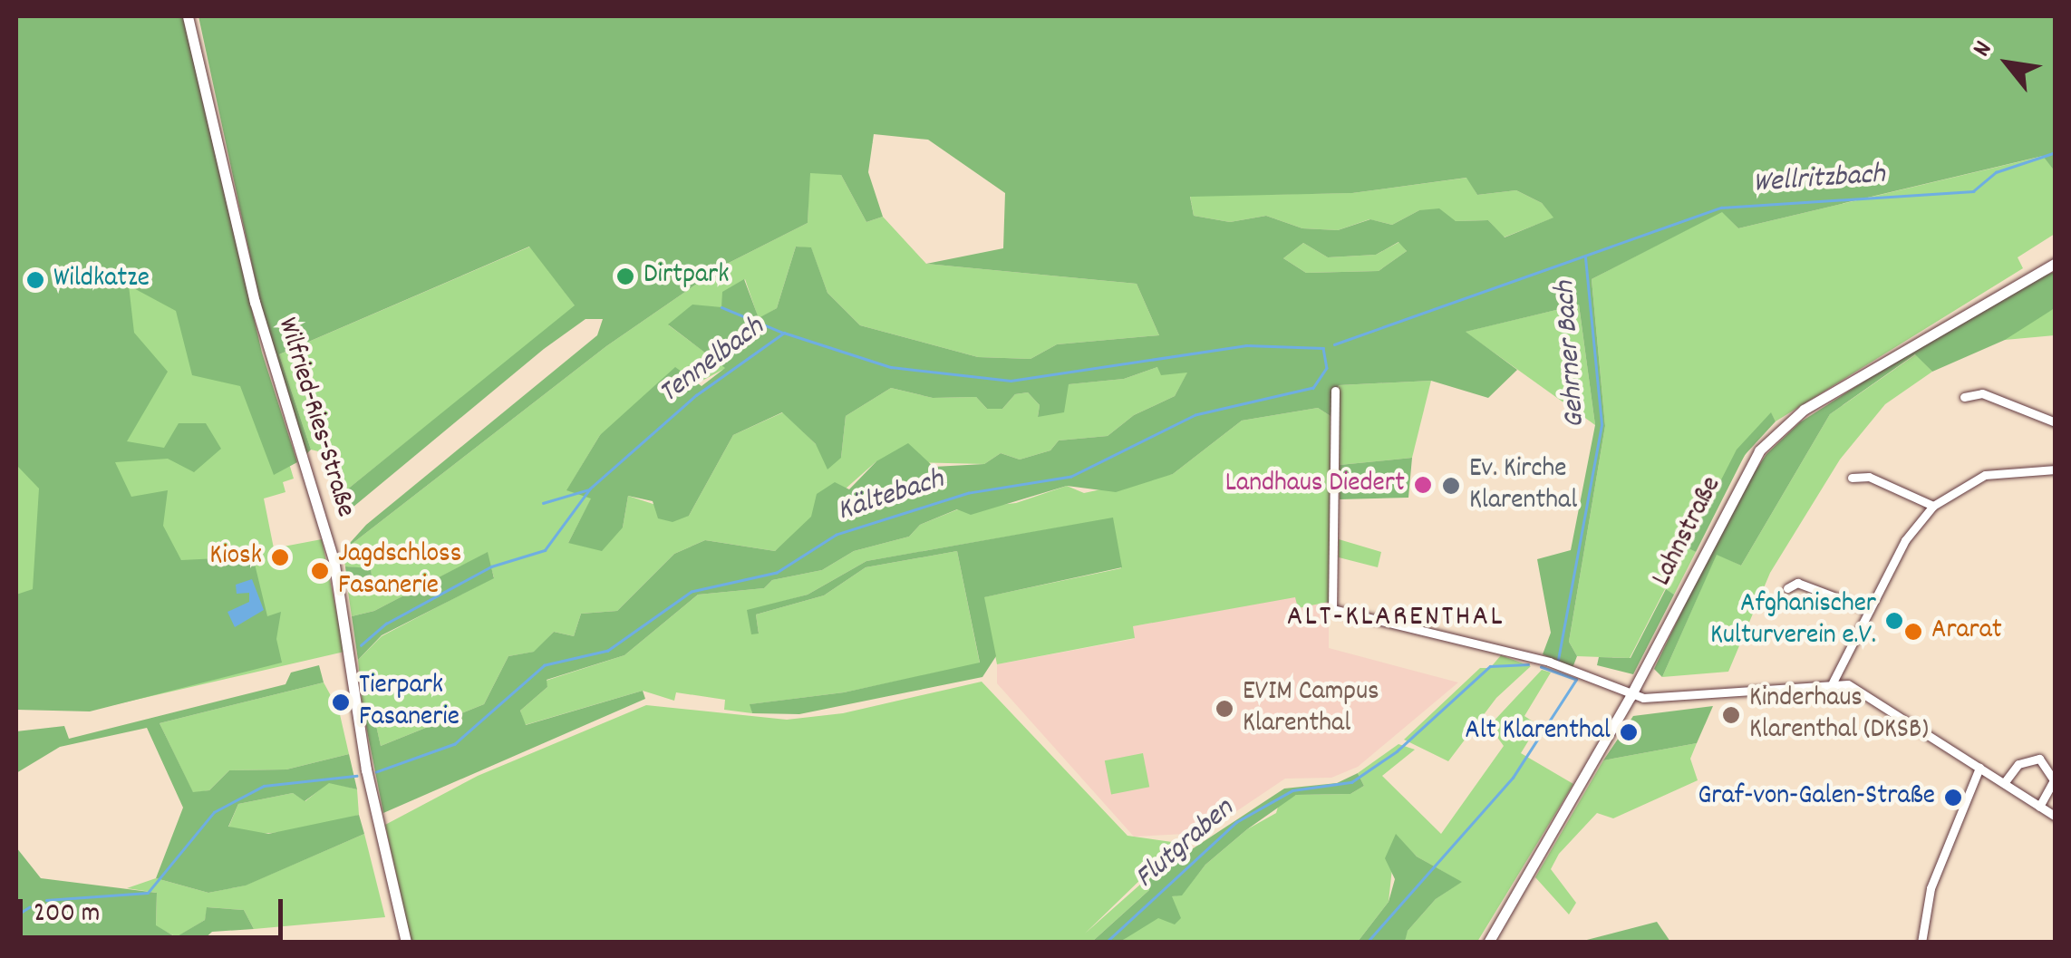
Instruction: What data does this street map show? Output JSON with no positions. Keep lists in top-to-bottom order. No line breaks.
{"streets":{"street":["Wilfried-Ries-Straße","Lahnstraße"]},"districts":["ALT-KLARENTHAL"],"water":["Wellritzbach","Gehrner Bach","Tennelbach","Kältebach","Flutgraben"],"places":["Dirtpark","Wildkatze","Landhaus Diedert","Ev. Kirche Klarenthal","Kiosk","Jagdschloss Fasanerie","Afghanischer Kulturverein e.V.","Ararat","Tierpark Fasanerie","EVIM Campus Klarenthal","Kinderhaus Klarenthal (DKSB)","Alt Klarenthal","Graf-von-Galen-Straße"],"scale_bar":"200 m","north":"top left"}
